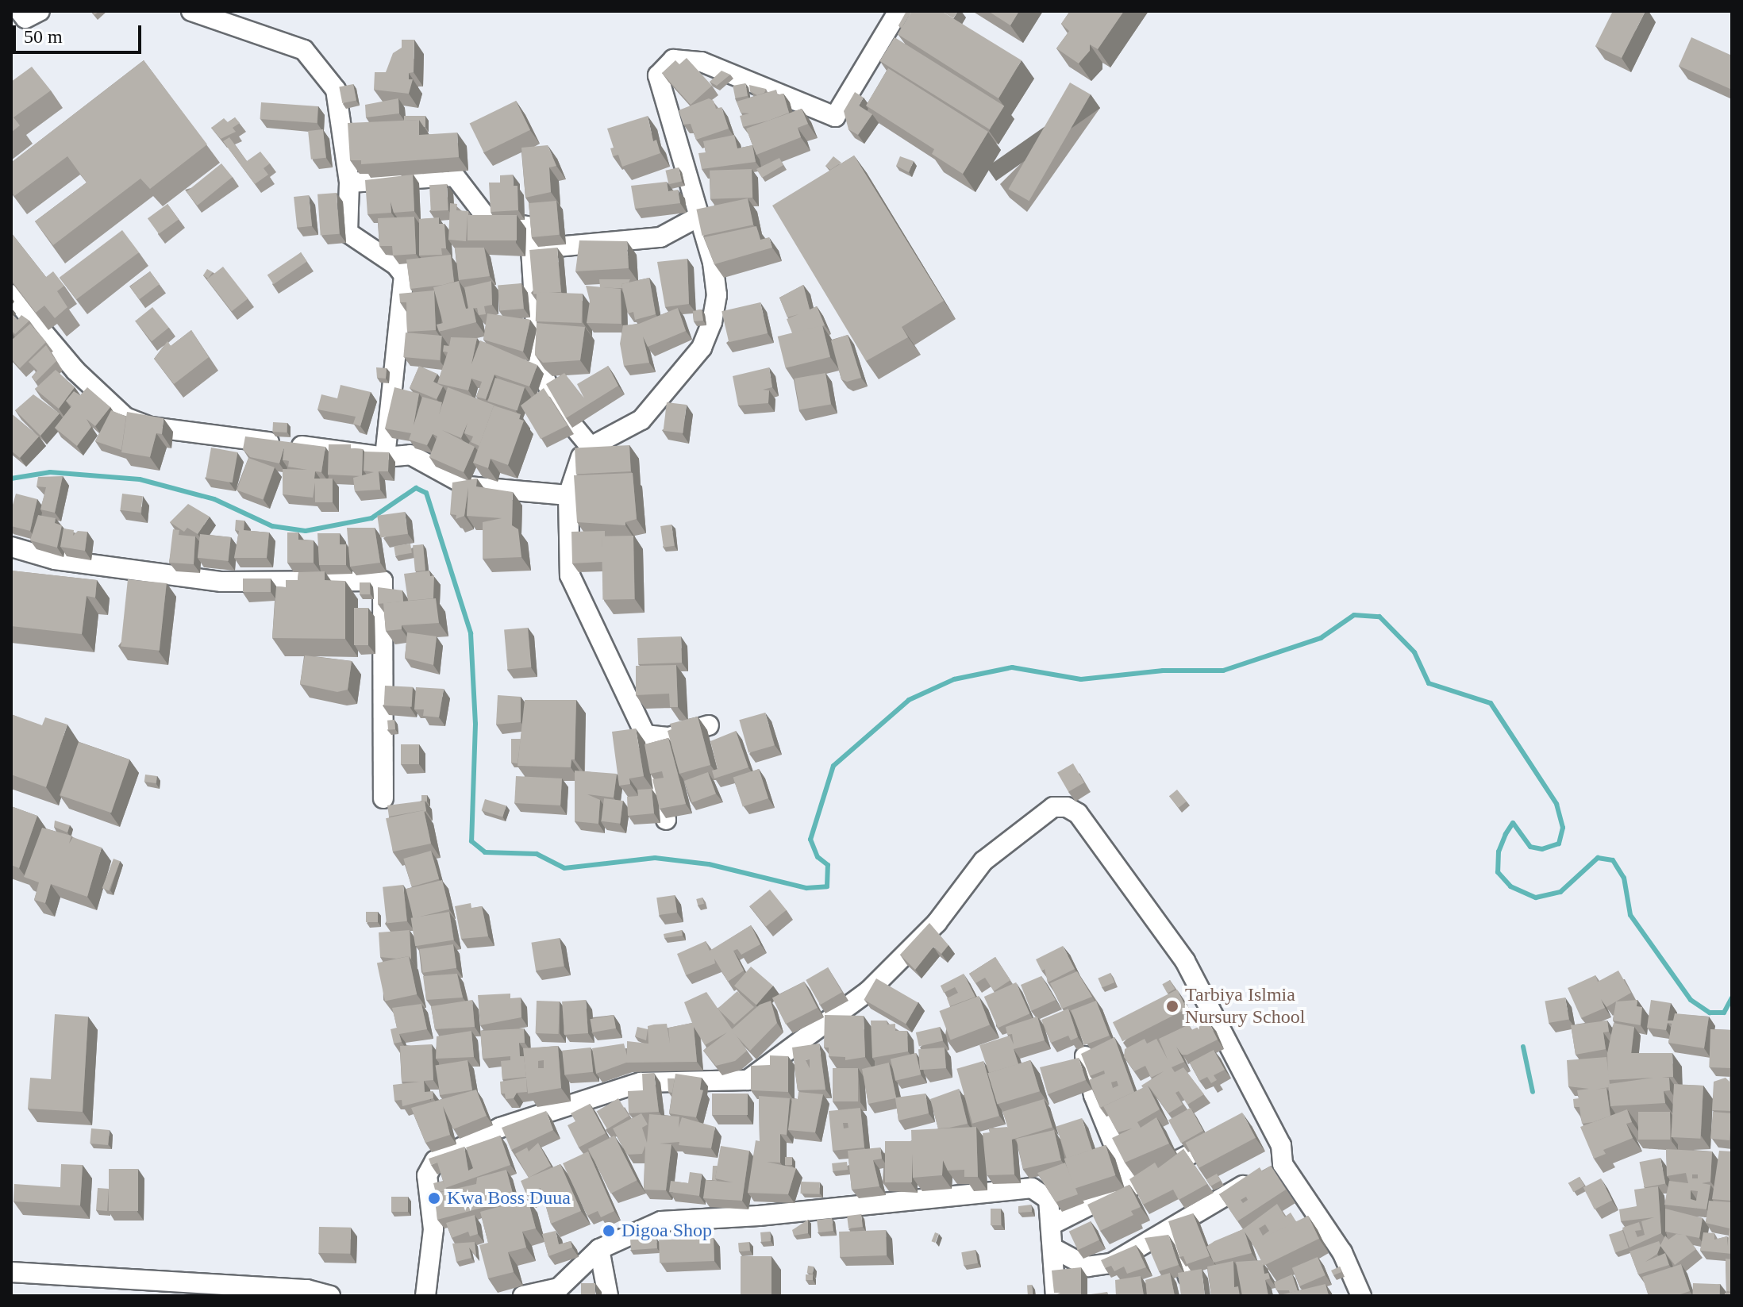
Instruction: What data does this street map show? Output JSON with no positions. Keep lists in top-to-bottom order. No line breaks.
{"places":["Tarbiya Islmia Nursury School","Kwa Boss Duua","Digoa Shop"],"scale_bar":"50 m"}
